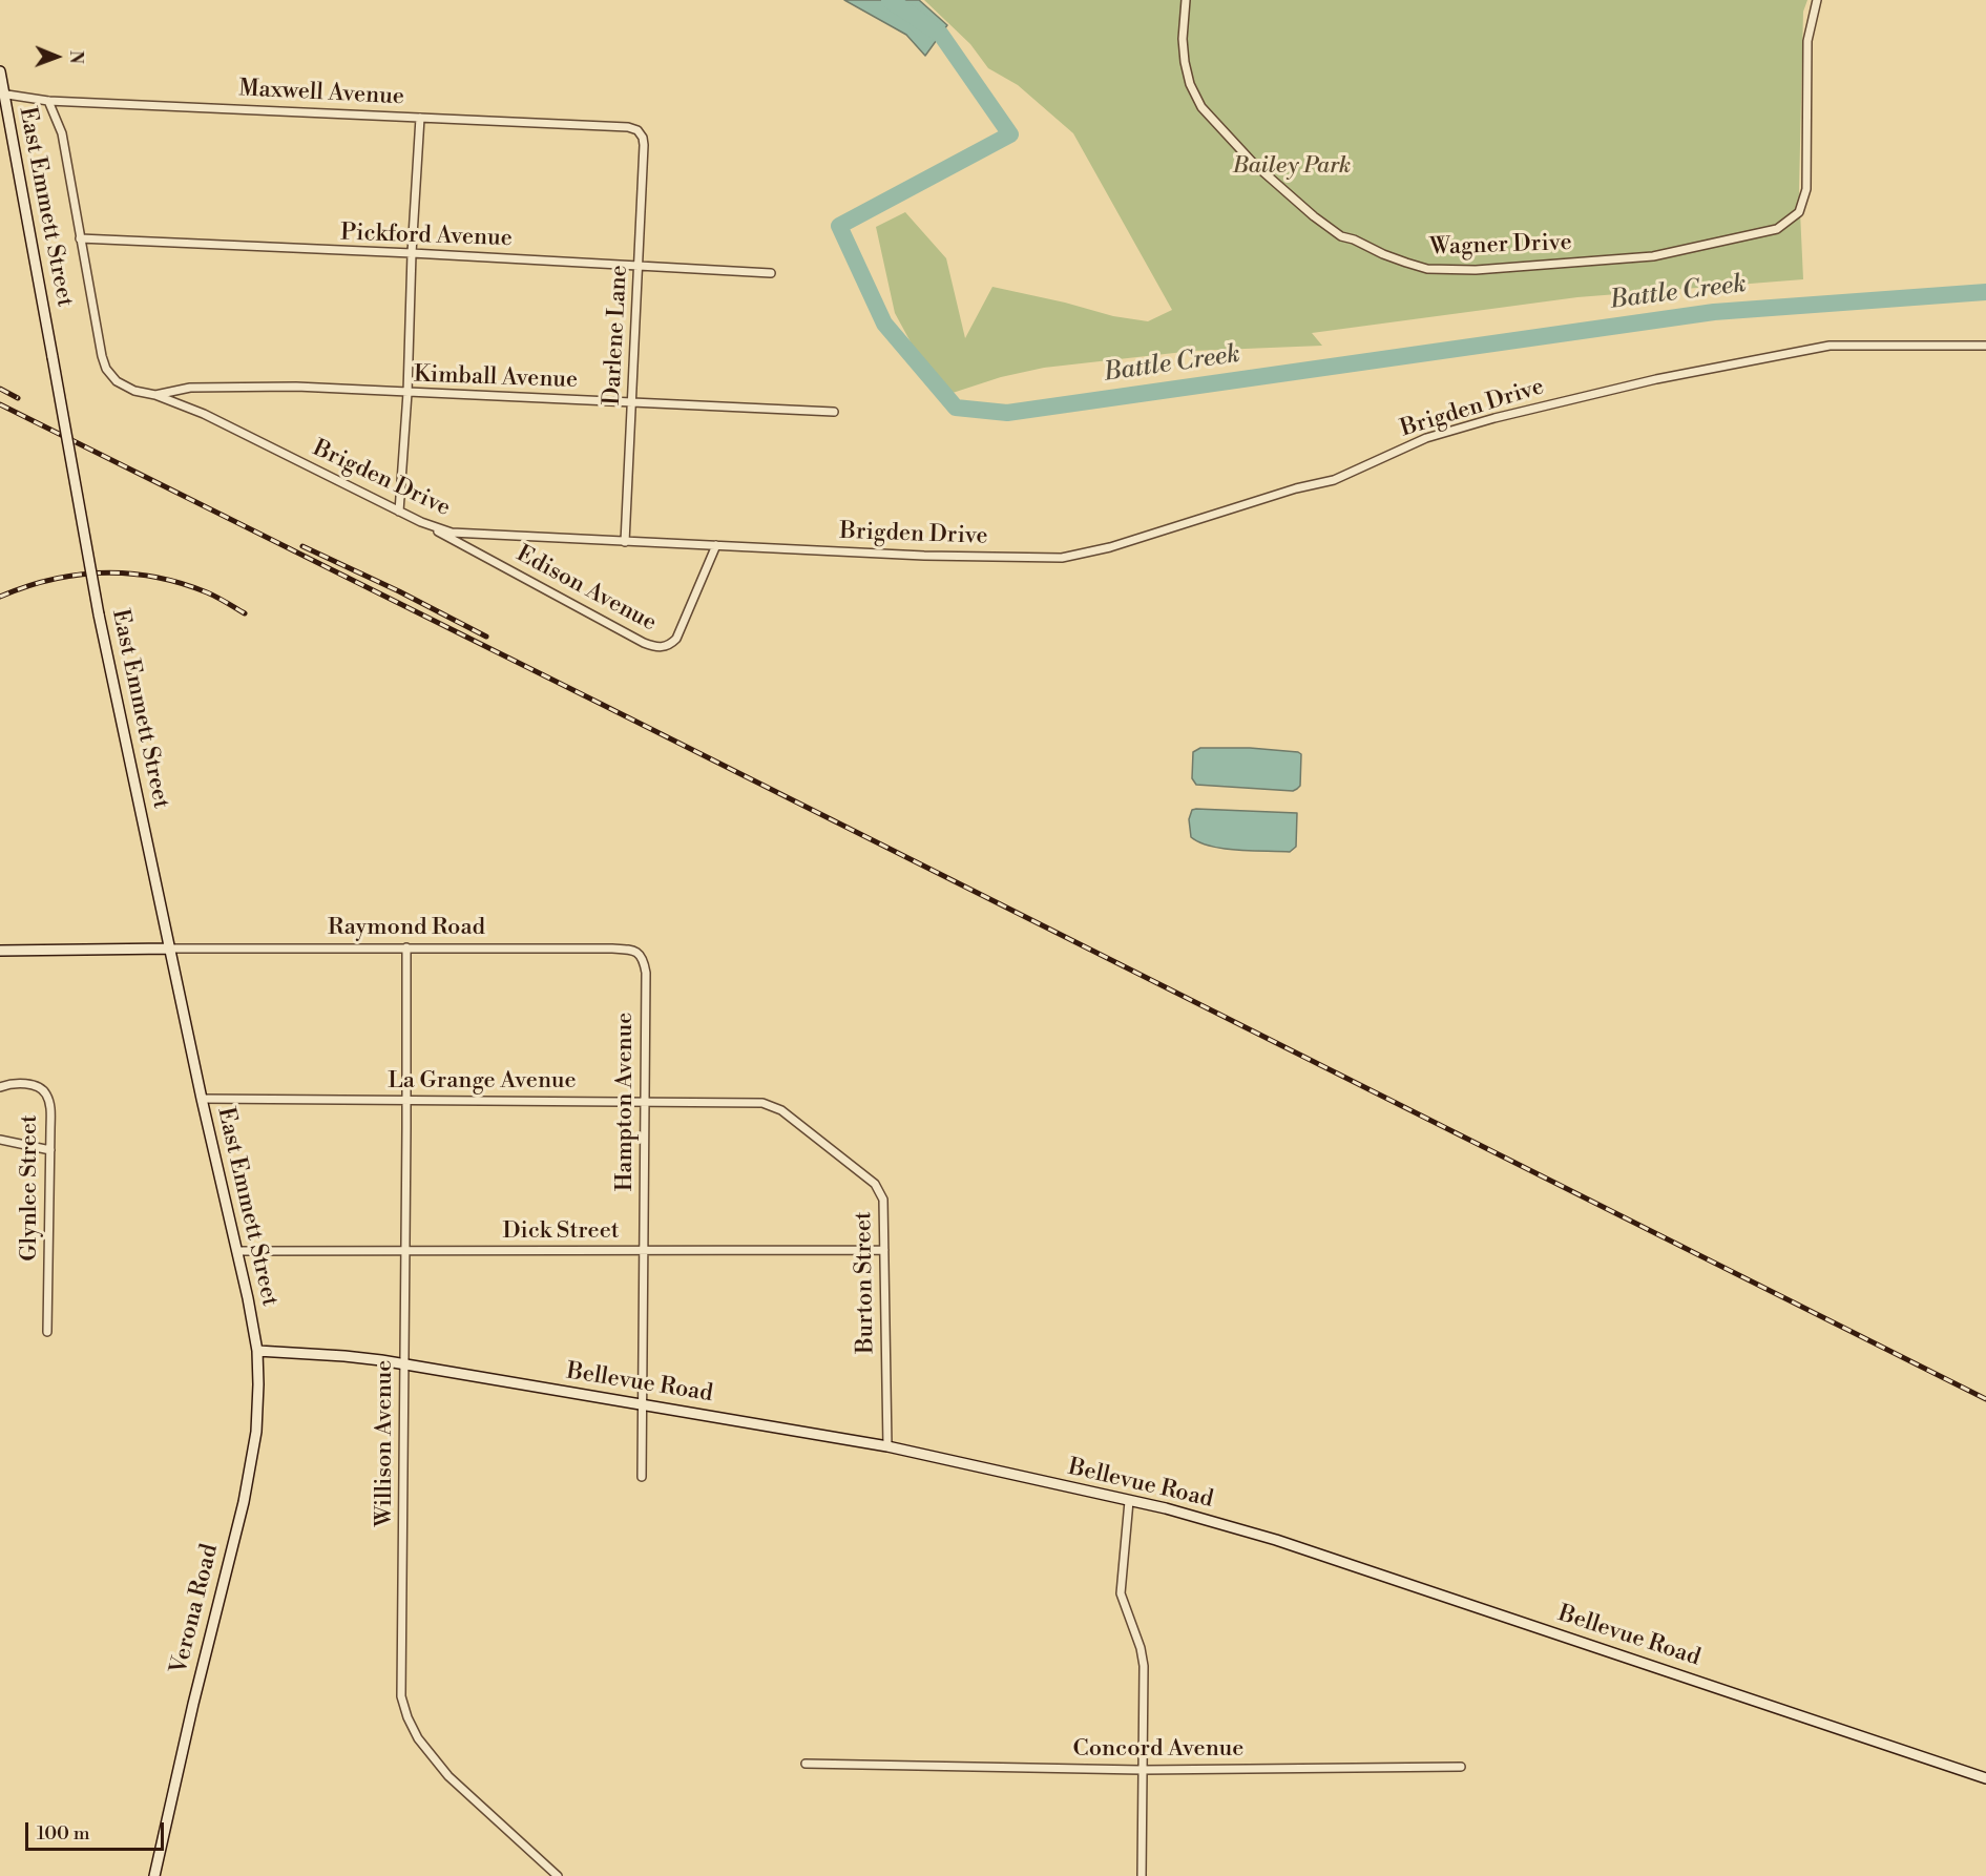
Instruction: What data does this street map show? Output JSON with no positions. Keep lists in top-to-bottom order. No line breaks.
{"streets":{"street":["Maxwell Avenue","East Emmett Street","Pickford Avenue","Wagner Drive","Darlene Lane","Kimball Avenue","Brigden Drive","Edison Avenue","Raymond Road","La Grange Avenue","Hampton Avenue","Glynlee Street","Dick Street","Burton Street","Bellevue Road","Willison Avenue","Verona Road","Concord Avenue"]},"crossings":[["Maxwell Avenue","East Emmett Street"],["Maxwell Avenue","Darlene Lane"],["Maxwell Avenue","Brigden Drive"],["East Emmett Street","Raymond Road"],["East Emmett Street","La Grange Avenue"],["East Emmett Street","Dick Street"],["East Emmett Street","Bellevue Road"],["East Emmett Street","Verona Road"],["Pickford Avenue","Darlene Lane"],["Pickford Avenue","Brigden Drive"],["Darlene Lane","Kimball Avenue"],["Darlene Lane","Brigden Drive"],["Kimball Avenue","Brigden Drive"],["Brigden Drive","Edison Avenue"],["Raymond Road","Hampton Avenue"],["Raymond Road","Willison Avenue"],["La Grange Avenue","Hampton Avenue"],["La Grange Avenue","Burton Street"],["La Grange Avenue","Willison Avenue"],["Hampton Avenue","Dick Street"],["Hampton Avenue","Bellevue Road"],["Dick Street","Burton Street"],["Dick Street","Willison Avenue"],["Burton Street","Bellevue Road"],["Bellevue Road","Willison Avenue"],["Bellevue Road","Verona Road"]],"water":["Battle Creek"],"parks":["Bailey Park"],"scale_bar":"100 m","north":"right"}
